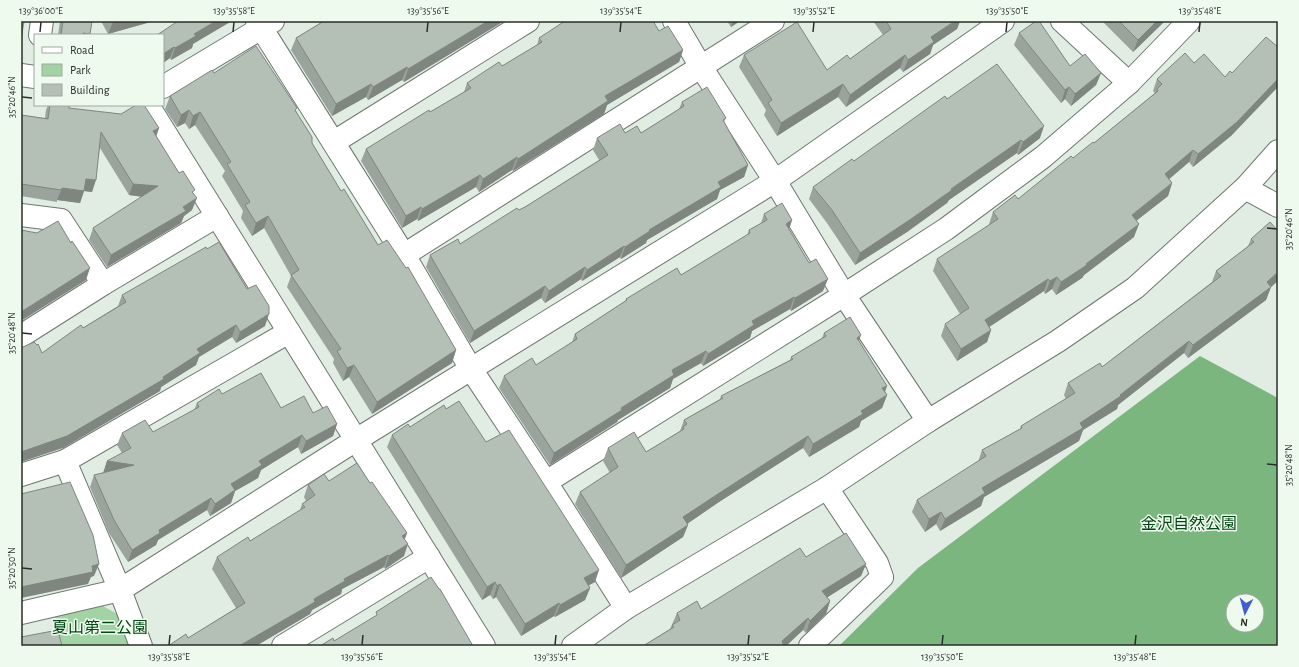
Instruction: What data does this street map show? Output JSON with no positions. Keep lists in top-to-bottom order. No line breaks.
{"parks":["金沢自然公園","夏山第二公園"],"legend":["Road","Park","Building"],"north":"bottom","coordinates":["139°36'00\"E","139°35'58\"E","139°35'56\"E","139°35'54\"E","139°35'52\"E","139°35'50\"E","139°35'48\"E","35°20'46\"N","35°20'48\"N","35°20'50\"N"]}
